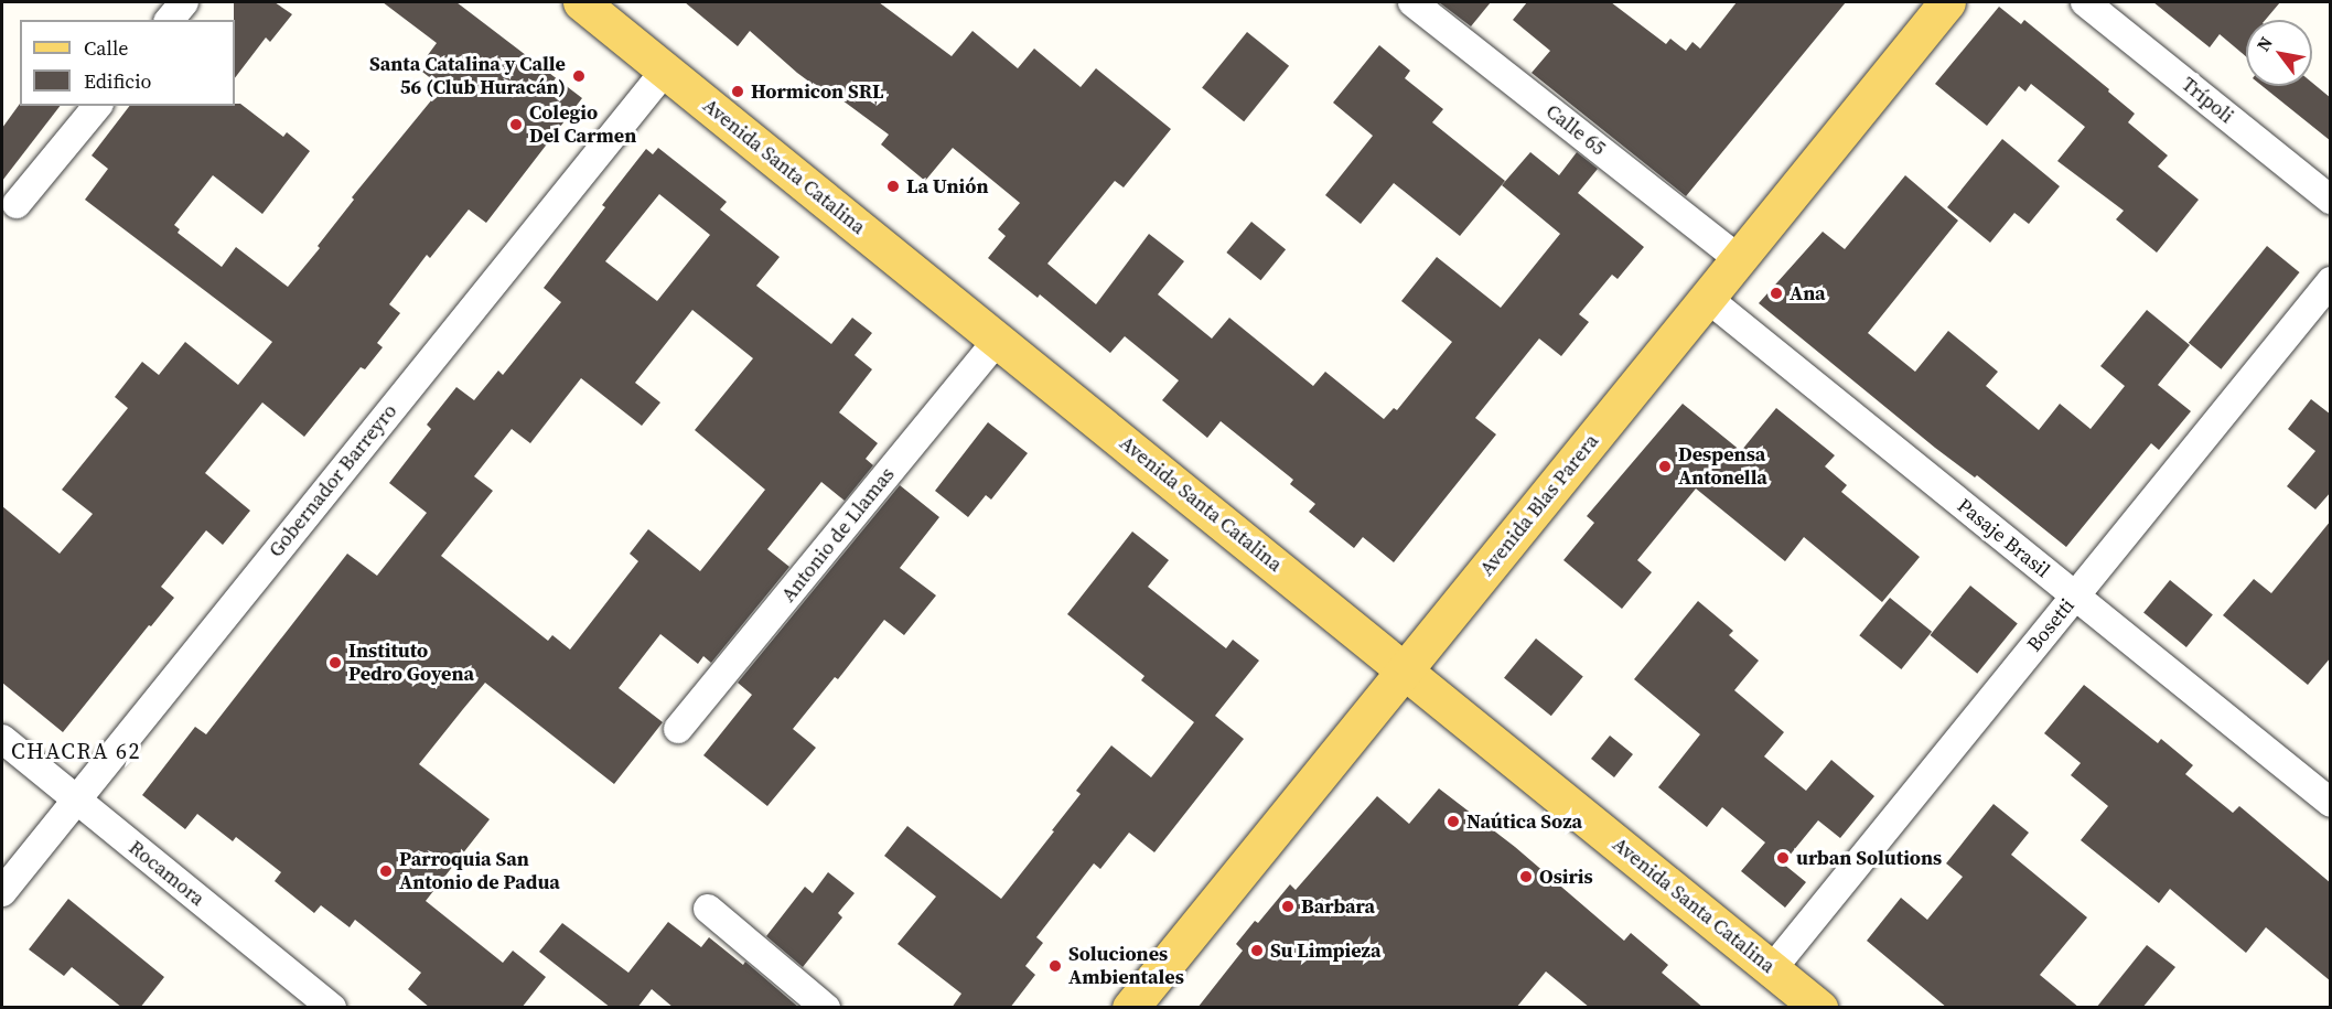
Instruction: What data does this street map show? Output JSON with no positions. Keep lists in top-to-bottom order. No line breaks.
{"streets":{"main road":["Avenida Santa Catalina","Avenida Blas Parera"],"street":["Trípoli","Calle 65","Gobernador Barreyro","Antonio de Llamas","Pasaje Brasil","Bosetti","Rocamora"]},"crossings":[["Calle 65","Avenida Blas Parera"],["Avenida Santa Catalina","Gobernador Barreyro"],["Avenida Santa Catalina","Avenida Blas Parera"],["Avenida Santa Catalina","Antonio de Llamas"],["Avenida Santa Catalina","Bosetti"],["Gobernador Barreyro","Rocamora"],["Avenida Blas Parera","Pasaje Brasil"],["Pasaje Brasil","Bosetti"]],"districts":["CHACRA 62"],"places":["Santa Catalina y Calle 56 (Club Huracán)","Hormicon SRL","Colegio Del Carmen","La Unión","Ana","Despensa Antonella","Instituto Pedro Goyena","Naútica Soza","urban Solutions","Parroquia San Antonio de Padua","Osiris","Barbara","Su Limpieza","Soluciones Ambientales"],"legend":["Calle","Edificio"],"north":"top left"}
